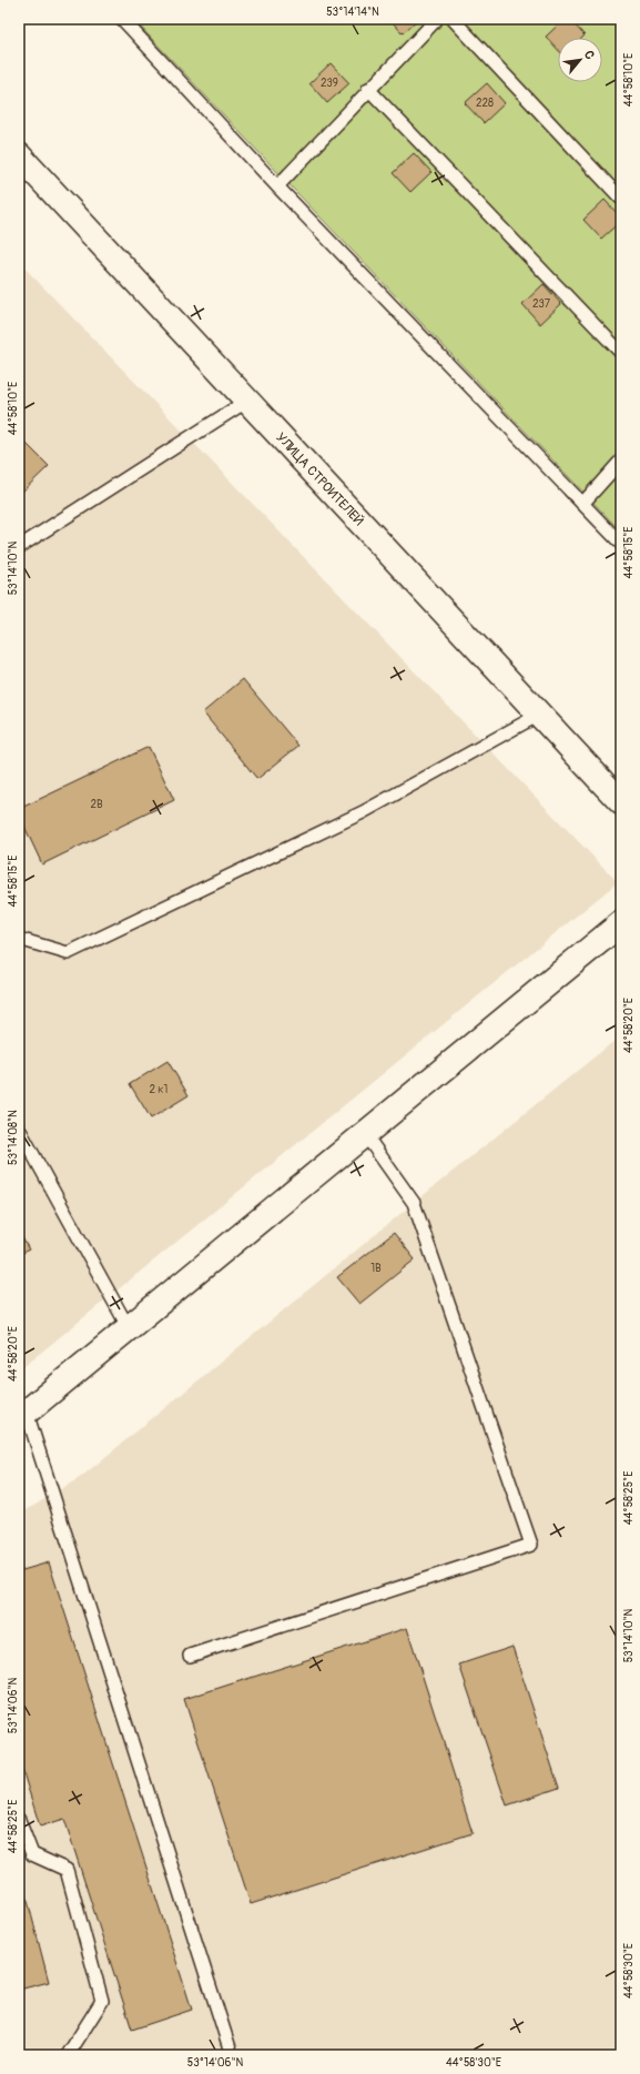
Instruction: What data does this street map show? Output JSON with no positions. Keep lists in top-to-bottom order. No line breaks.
{"streets":{"main road":["УЛИЦА СТРОИТЕЛЕЙ"]},"house_numbers":["239","228","237","2В","2 к1","1В"],"north":"top right","coordinates":["53°14'14\"N","44°58'10\"E","44°58'15\"E","53°14'10\"N","44°58'20\"E","53°14'08\"N","44°58'25\"E","53°14'06\"N","44°58'30\"E"]}
